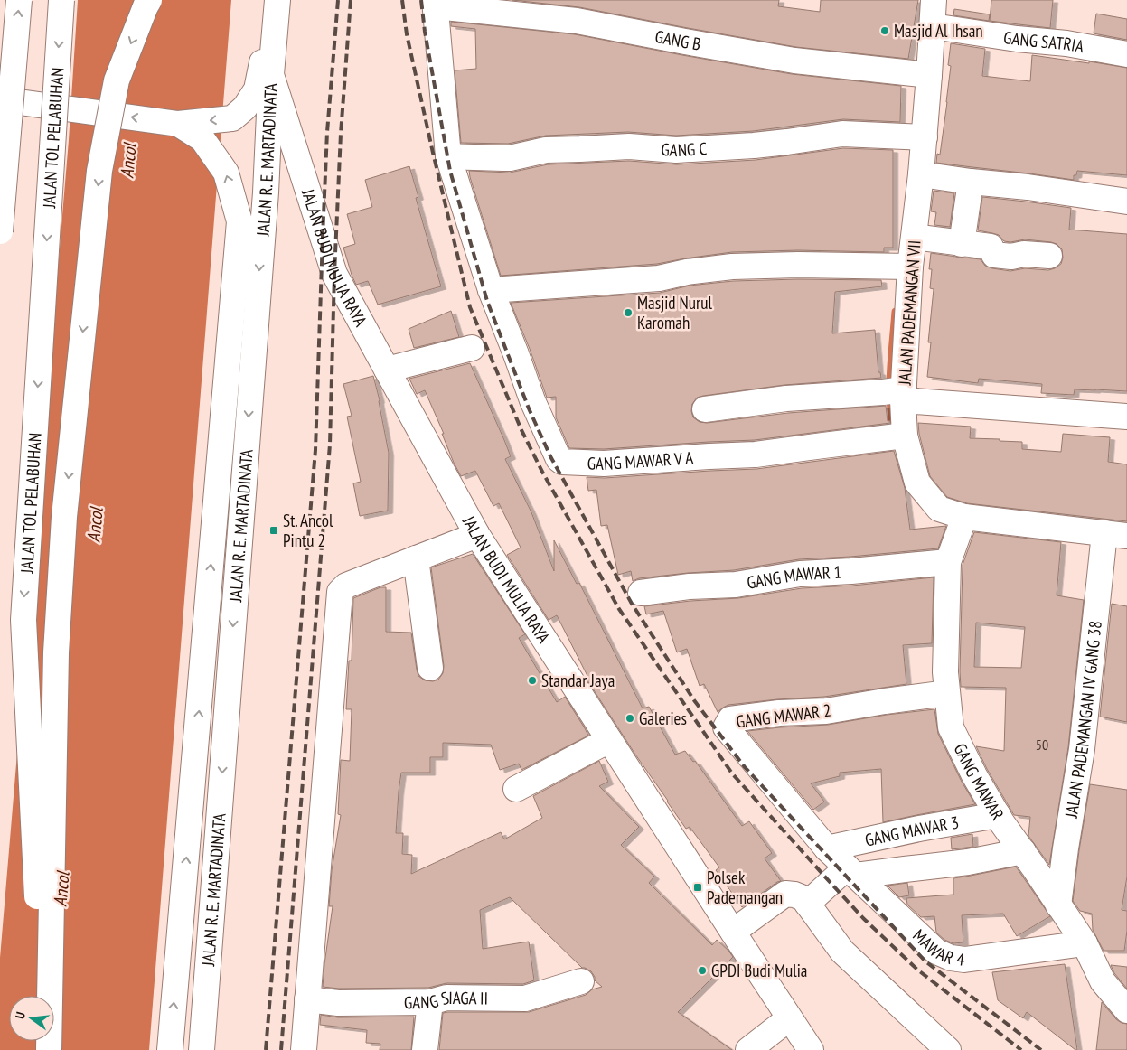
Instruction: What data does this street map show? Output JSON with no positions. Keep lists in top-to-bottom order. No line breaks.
{"streets":{"main road":["GANG B","GANG SATRIA","JALAN TOL PELABUHAN","GANG C","JALAN R. E. MARTADINATA","JALAN BUDI MULIA RAYA","JALAN PADEMANGAN VII","GANG MAWAR V A","GANG MAWAR 1","GANG MAWAR 2","JALAN PADEMANGAN IV GANG 38","GANG MAWAR","GANG MAWAR 3","MAWAR 4","GANG SIAGA II"]},"crossings":[["GANG B","JALAN PADEMANGAN VII"],["GANG SATRIA","JALAN PADEMANGAN VII"],["GANG C","JALAN PADEMANGAN VII"],["JALAN R. E. MARTADINATA","JALAN BUDI MULIA RAYA"],["GANG MAWAR 1","GANG MAWAR"],["GANG MAWAR 2","GANG MAWAR"],["GANG MAWAR 2","GANG MAWAR 3"],["GANG MAWAR 2","MAWAR 4"],["JALAN PADEMANGAN IV GANG 38","GANG MAWAR"],["GANG MAWAR","GANG MAWAR 3"],["GANG MAWAR","MAWAR 4"],["GANG MAWAR 3","MAWAR 4"]],"water":["Ancol"],"places":{"other":["Masjid Al Ihsan","Masjid Nurul Karomah","Standar Jaya","Galeries","GPDI Budi Mulia"],"transit":["St. Ancol Pintu 2","Polsek Pademangan"]},"house_numbers":["50"],"north":"left"}
